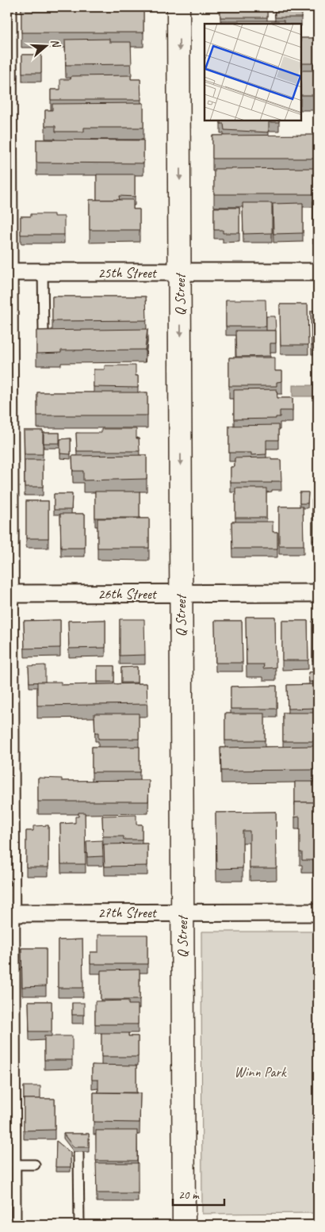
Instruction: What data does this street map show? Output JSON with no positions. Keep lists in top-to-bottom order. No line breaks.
{"streets":{"main road":["Q Street"],"street":["25th Street","26th Street","27th Street"]},"crossings":[["25th Street","Q Street"],["Q Street","26th Street"],["Q Street","27th Street"]],"one_way":["Q Street"],"parks":["Winn Park"],"scale_bar":"20 m","north":"right"}
